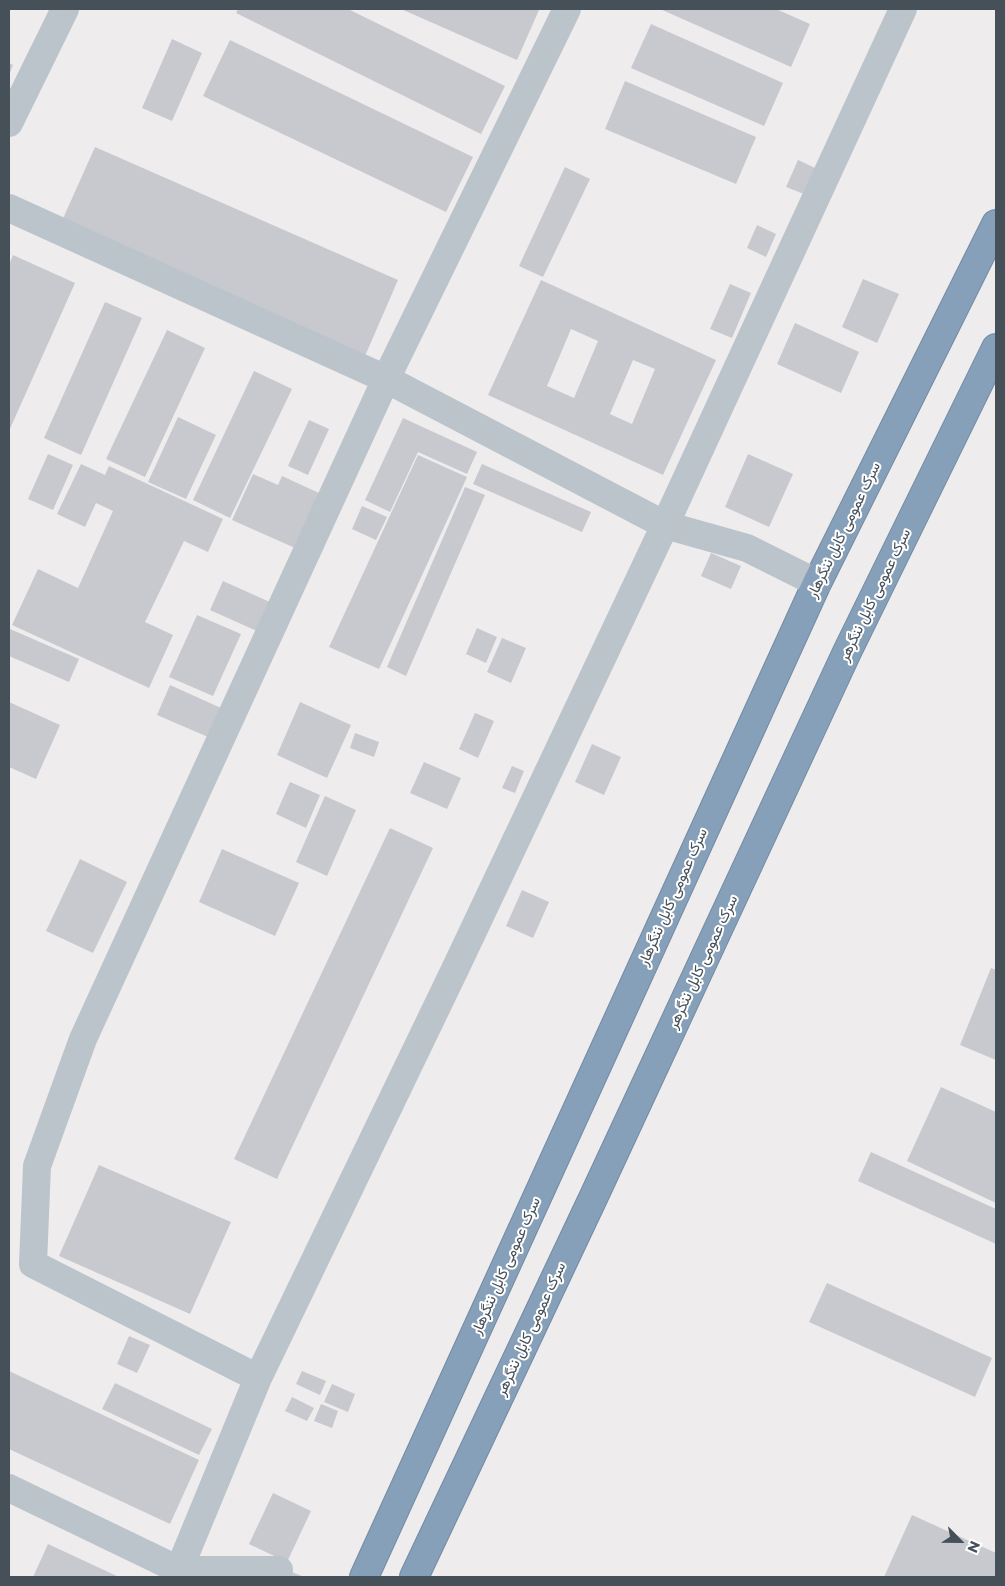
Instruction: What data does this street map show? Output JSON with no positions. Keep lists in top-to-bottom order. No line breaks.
{"streets":{"highway":["سرک عمومی کابل ننگرهار","سرک عمومی کابل ننگرهر"]},"north":"bottom right"}
